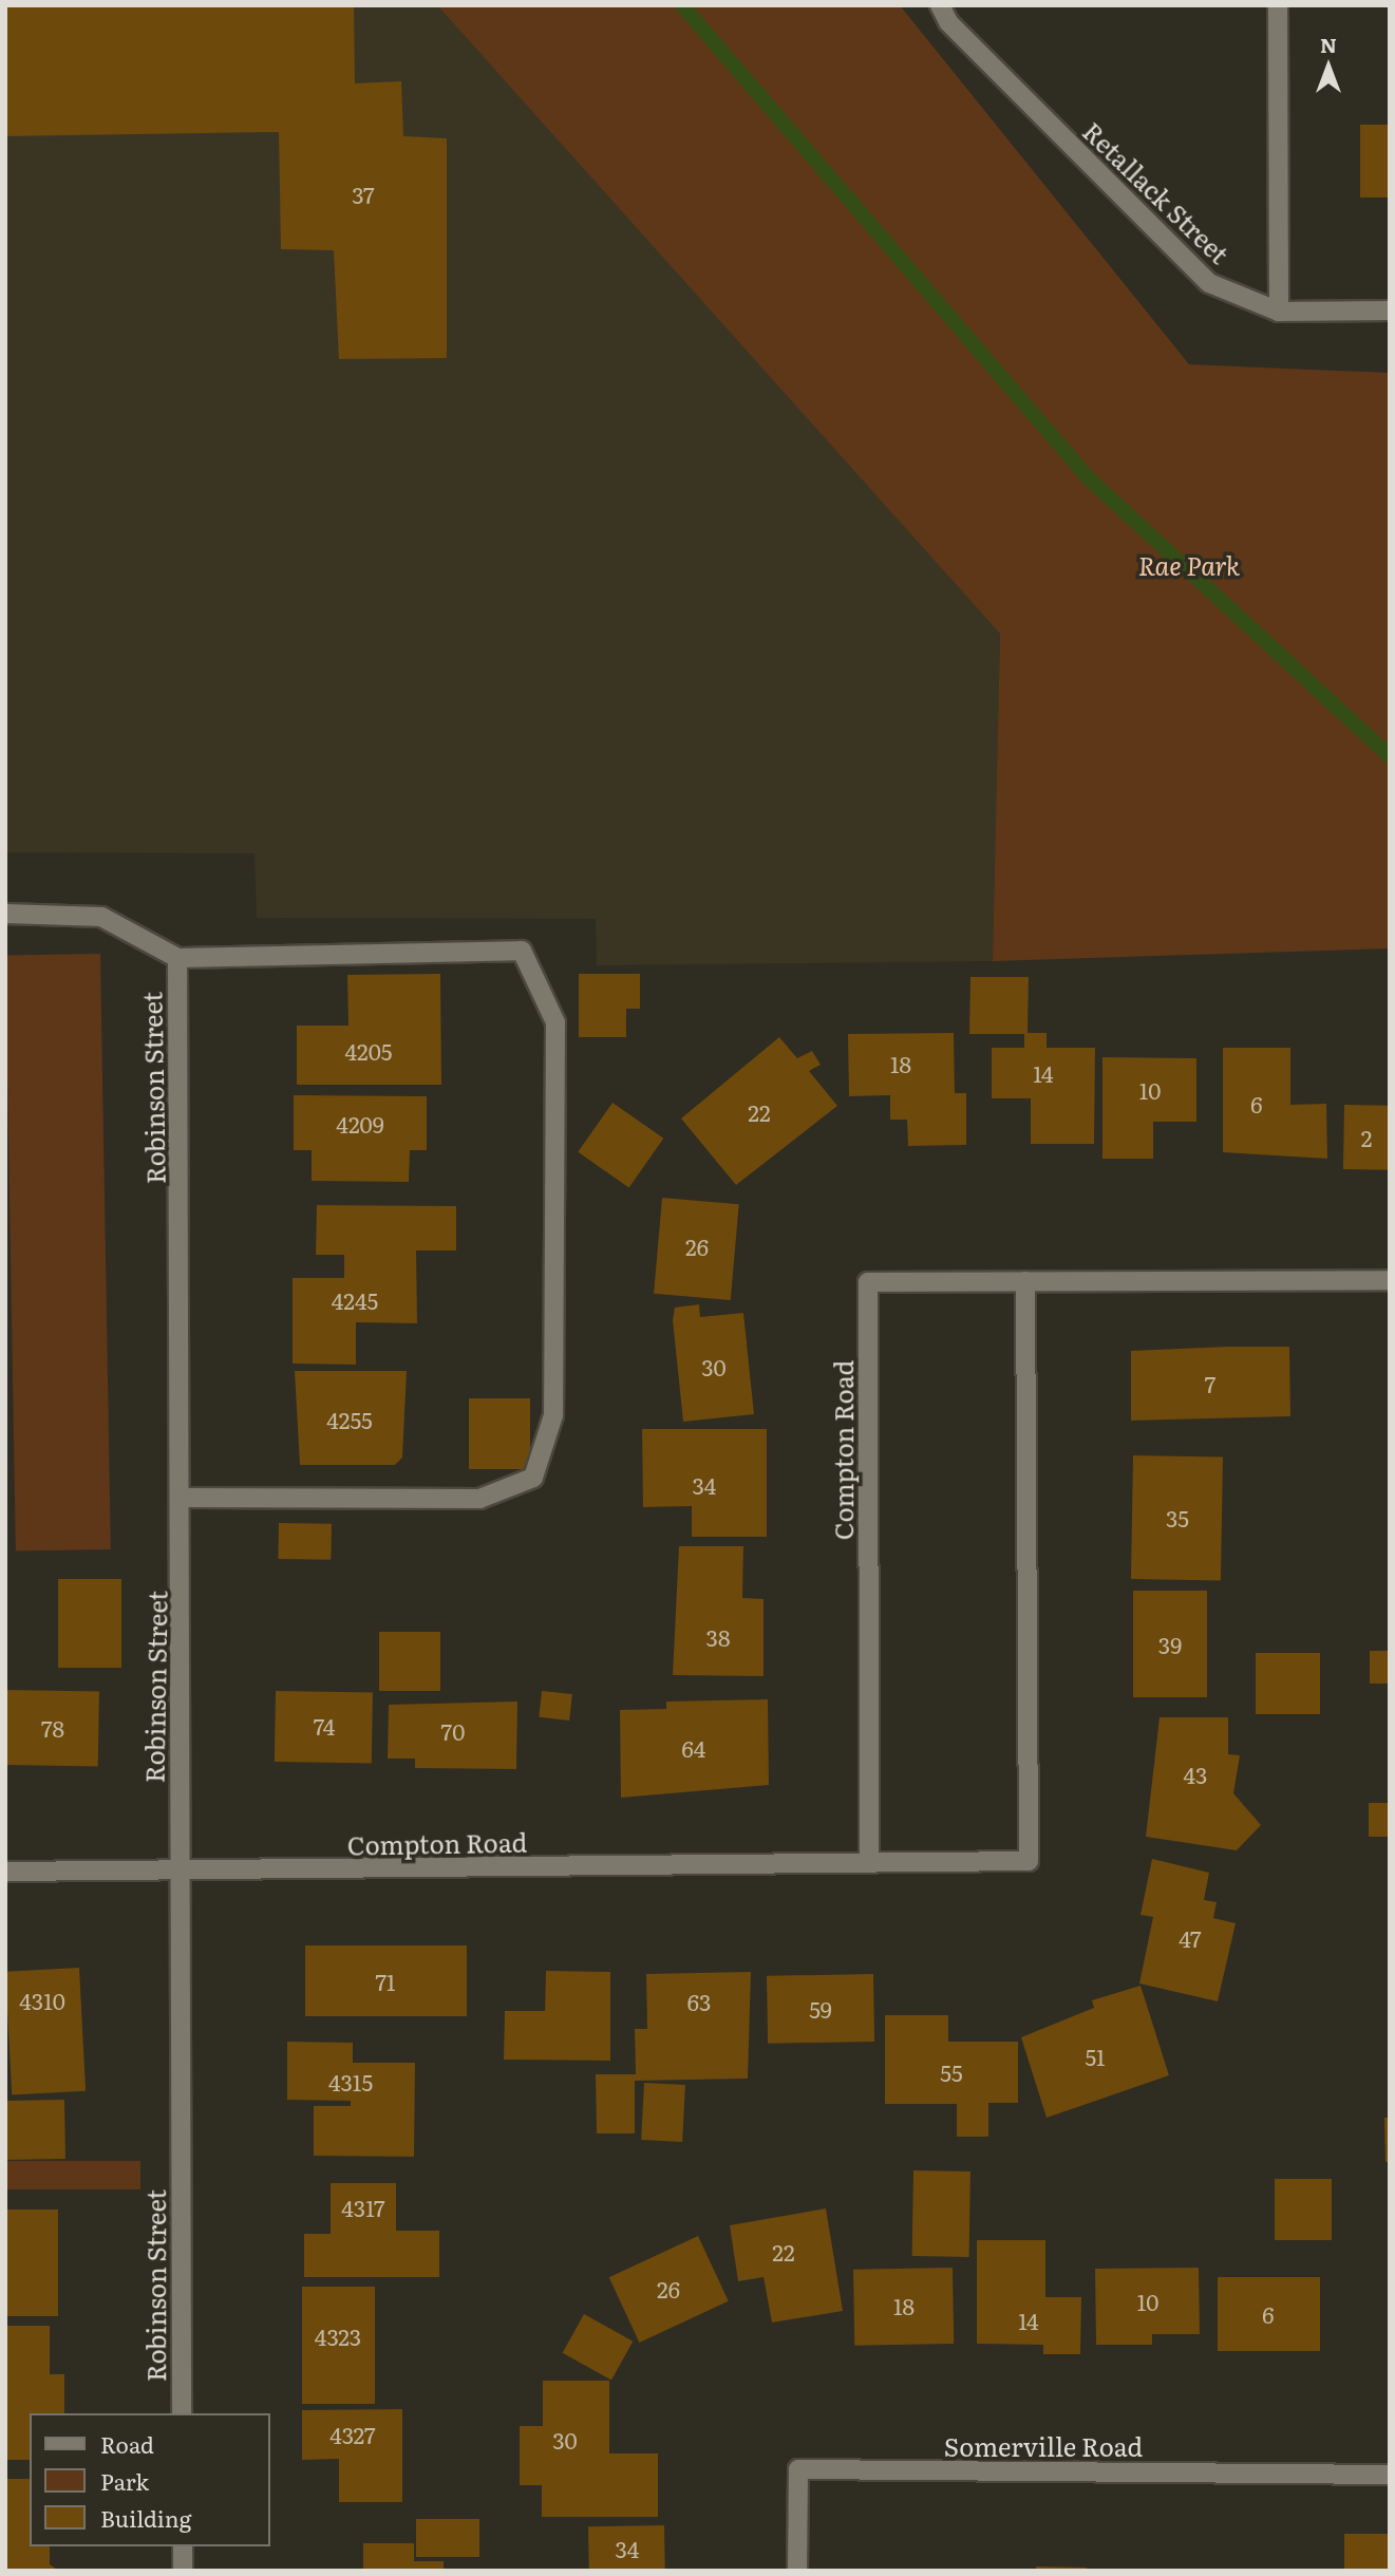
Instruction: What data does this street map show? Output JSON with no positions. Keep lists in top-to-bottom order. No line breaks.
{"streets":{"street":["Retallack Street","Robinson Street","Compton Road","Somerville Road"]},"crossings":[["Robinson Street","Compton Road"]],"parks":["Rae Park"],"house_numbers":["37","4205","18","14","10","6","22","4209","2","26","4245","30","7","4255","34","35","38","39","74","78","70","64","43","47","71","4310","63","59","51","55","4315","4317","22","26","10","18","6","14","4323","4327","30","34"],"legend":["Road","Park","Building"],"north":"top"}
